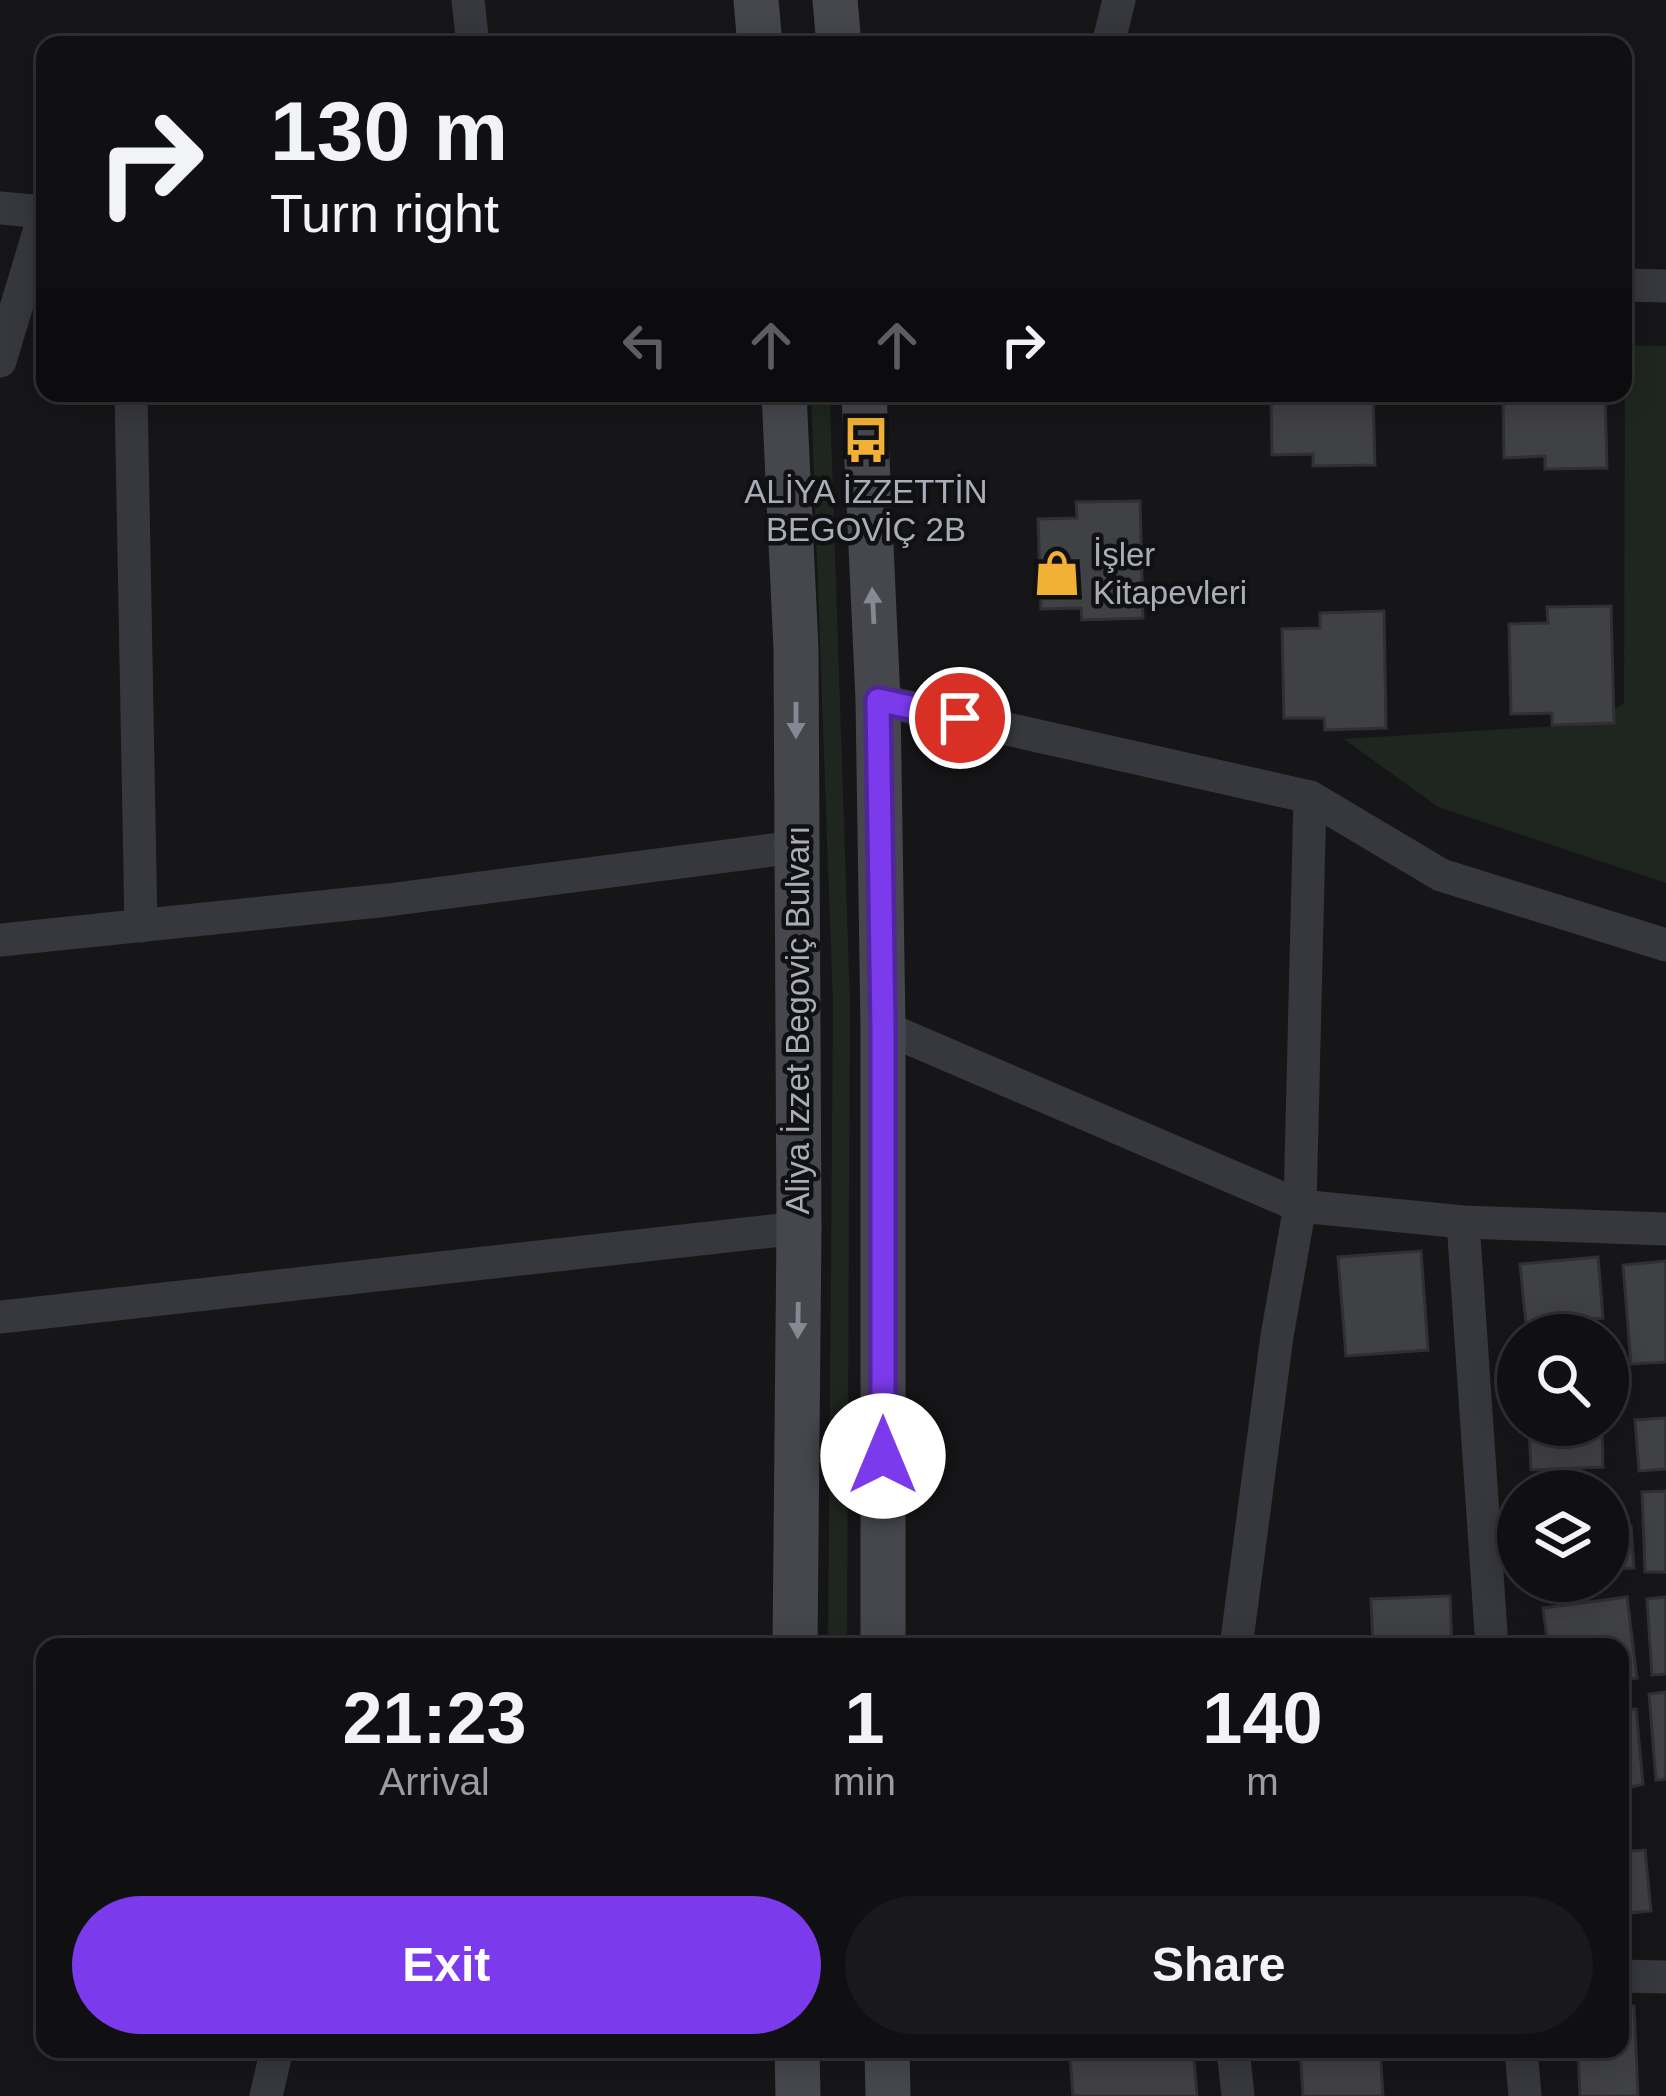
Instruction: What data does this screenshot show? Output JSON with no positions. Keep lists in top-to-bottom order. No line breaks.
{"streets":{"main road":["Aliya İzzet Begoviç Bulvarı"]},"places":{"bus stop":["ALİYA İZZETTİN BEGOVİÇ 2B"],"shop":["İşler Kitapevleri"]},"page":{"turn":["130 m","Turn right"],"eta":["21:23","Arrival","1","min","140","m"],"buttons":["Exit","Share"]}}
